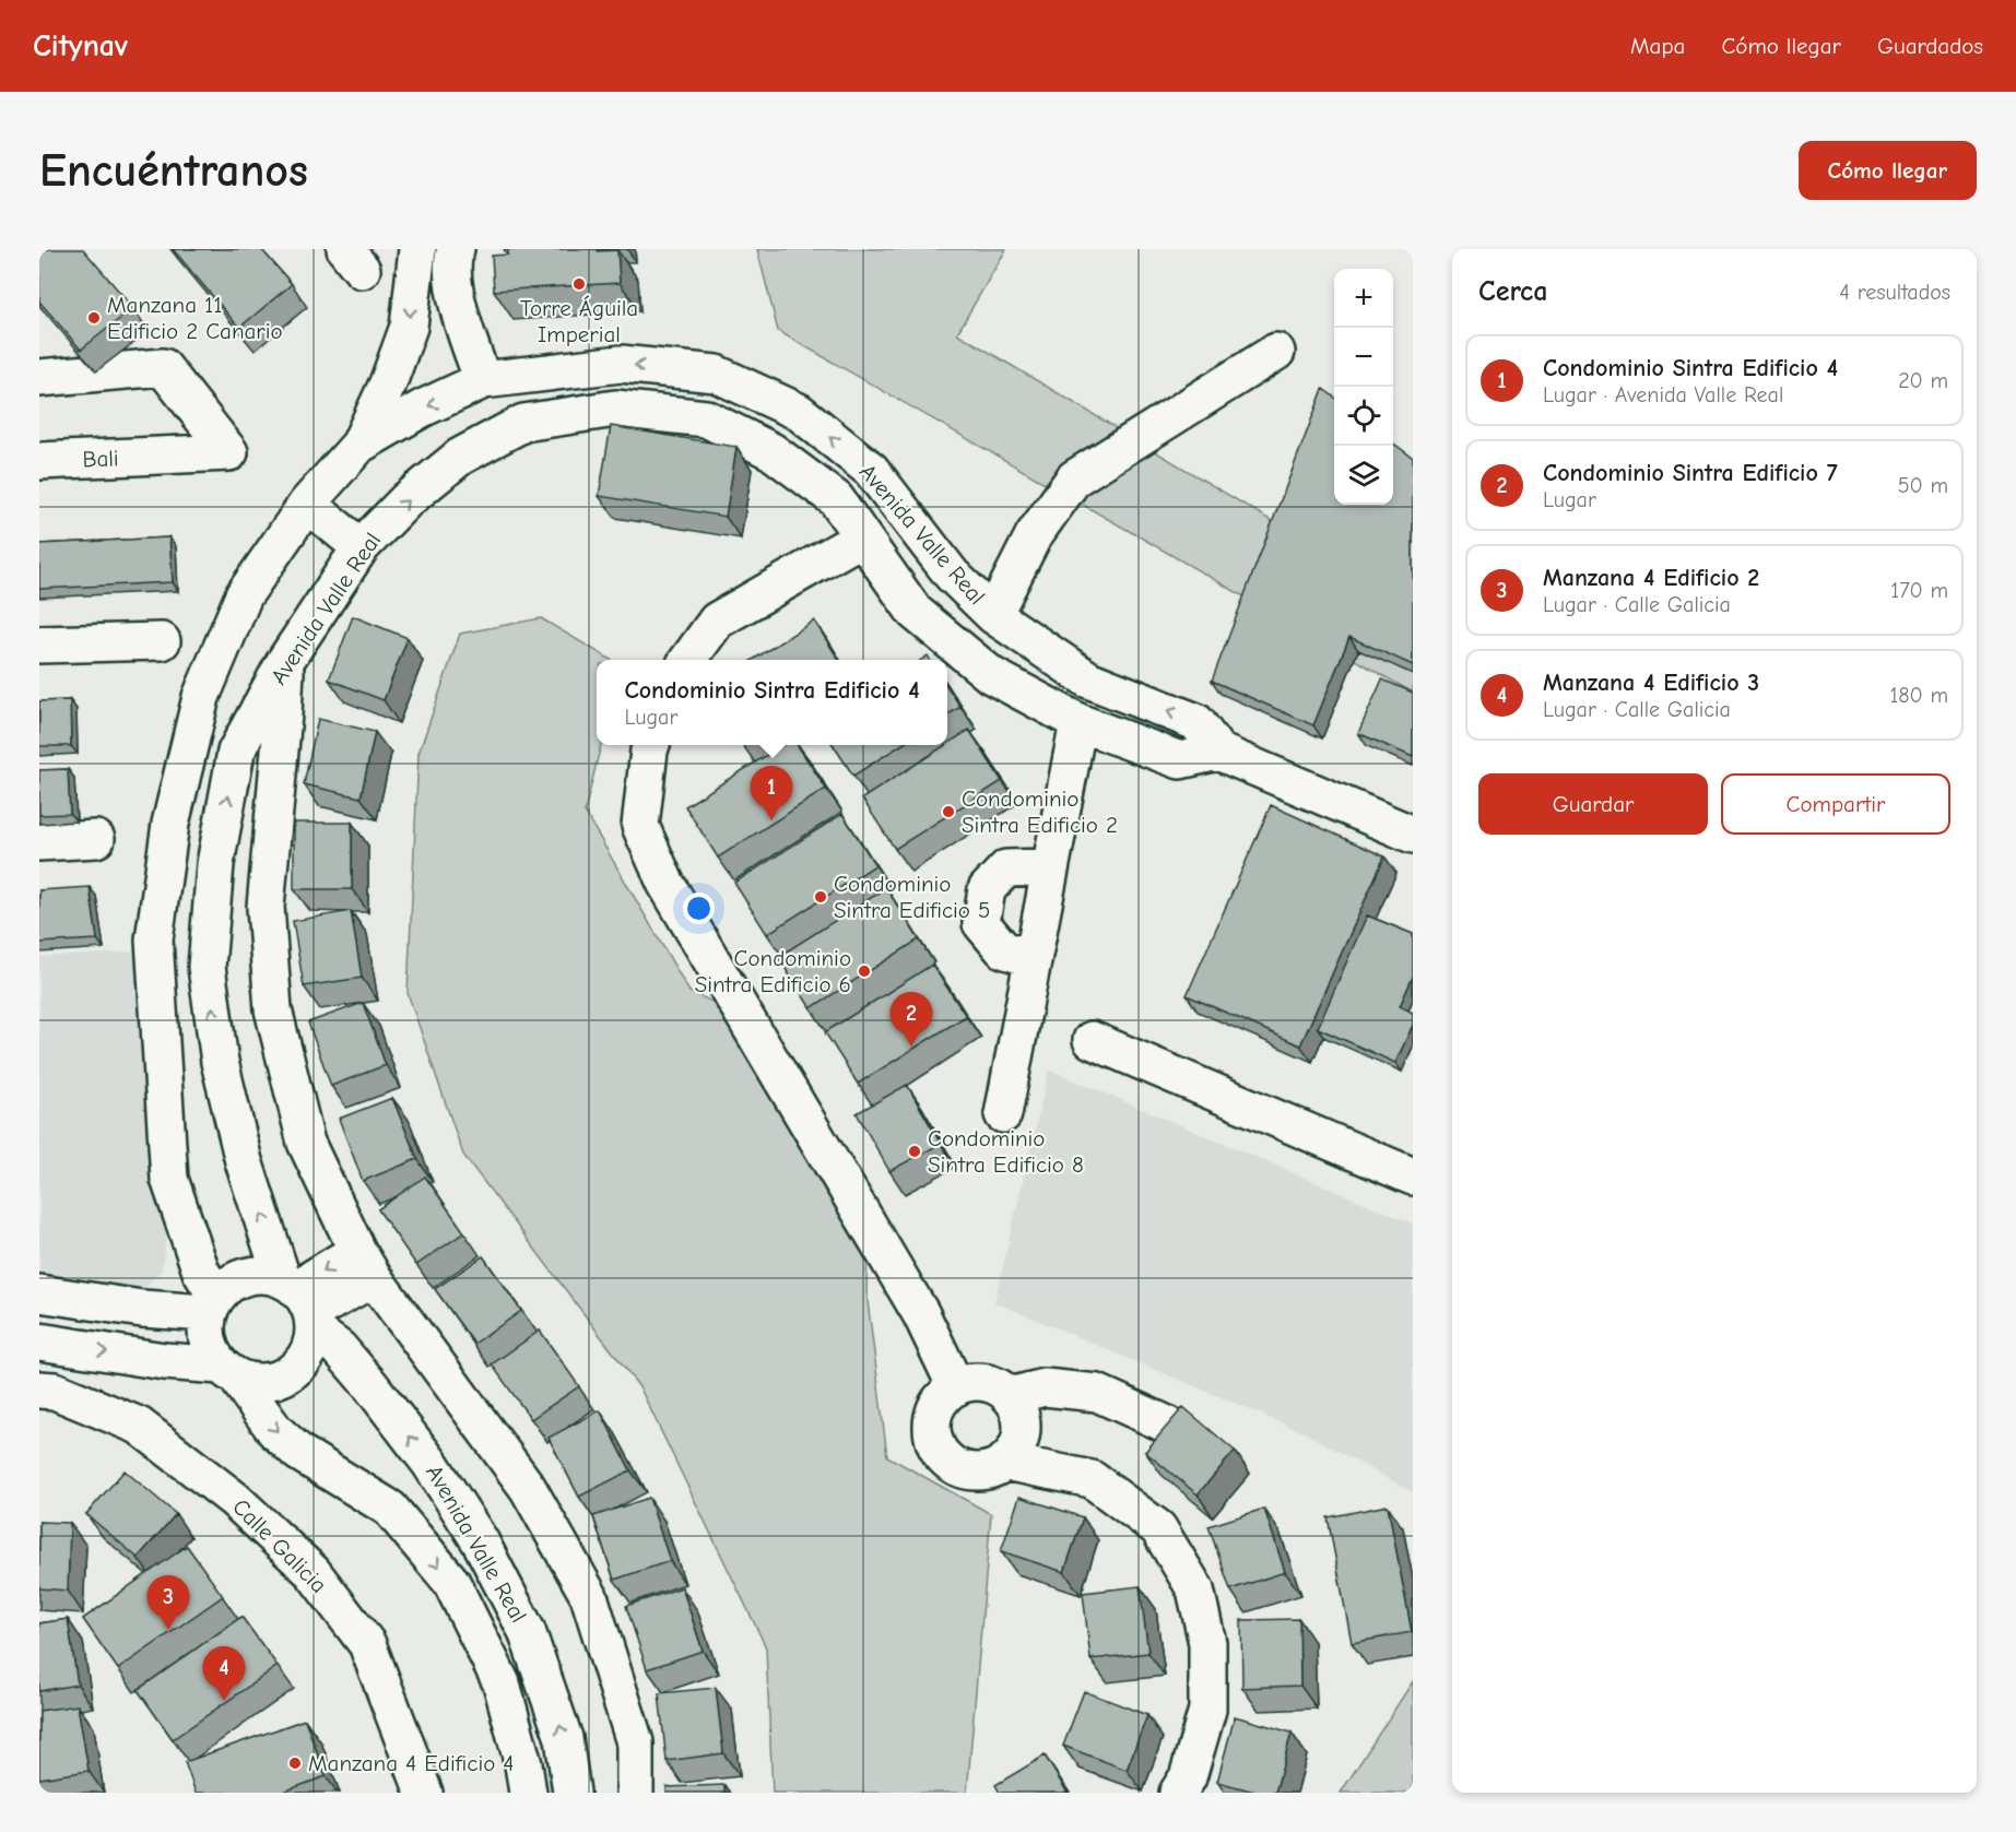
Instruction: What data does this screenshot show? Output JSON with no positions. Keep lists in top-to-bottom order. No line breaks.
{"streets":{"street":["Bali","Avenida Valle Real","Calle Galicia"]},"places":["Torre Águila Imperial","Manzana 11 Edificio 2 Canario","Condominio Sintra Edificio 2","Condominio Sintra Edificio 5","Condominio Sintra Edificio 6","Condominio Sintra Edificio 8","Manzana 4 Edificio 4"],"page":{"header":"Citynav","nav":["Mapa","Cómo llegar","Guardados"],"buttons":["Cómo llegar",["Guardar","Compartir"]],"title":"Encuéntranos","heading":["Cerca","4 resultados"],"map_buttons":["+","−"],"list":[{"mark":"1","name":"Condominio Sintra Edificio 4","note":"Lugar · Avenida Valle Real","value":"20 m"},{"mark":"2","name":"Condominio Sintra Edificio 7","note":"Lugar","value":"50 m"},{"mark":"3","name":"Manzana 4 Edificio 2","note":"Lugar · Calle Galicia","value":"170 m"},{"mark":"4","name":"Manzana 4 Edificio 3","note":"Lugar · Calle Galicia","value":"180 m"}],"popup":["Condominio Sintra Edificio 4","Lugar"],"pins":["1","2","3","4"]}}
